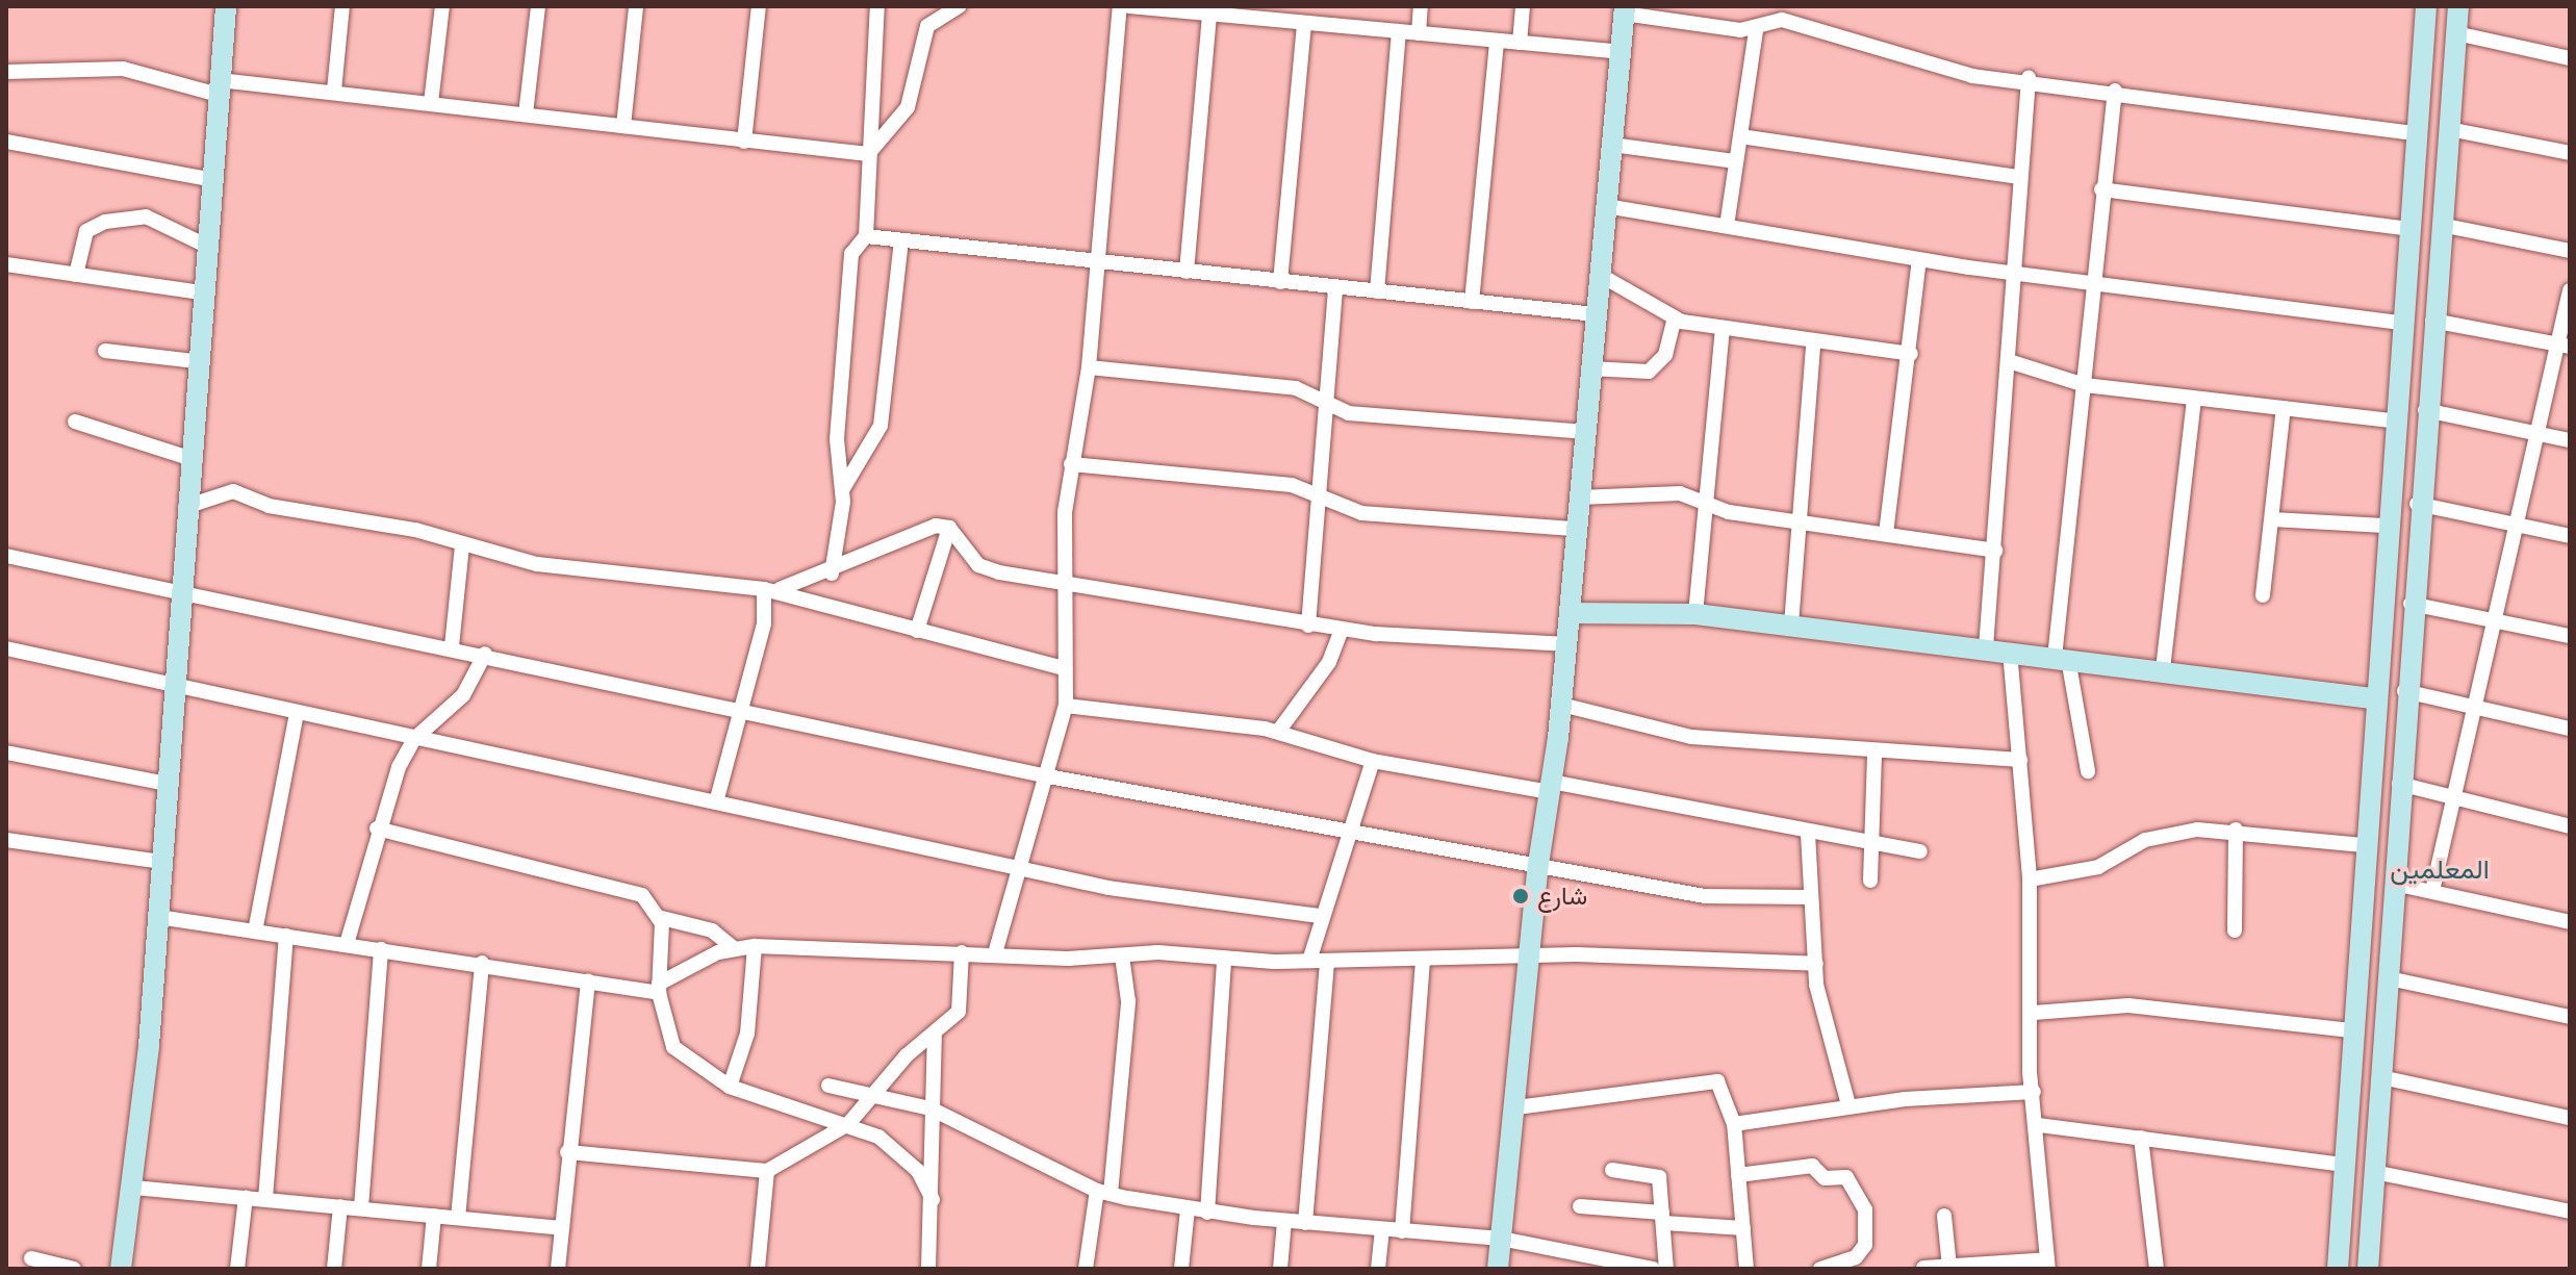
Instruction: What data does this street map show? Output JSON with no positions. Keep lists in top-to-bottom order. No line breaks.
{"districts":["المعلمين"],"places":["شارع"]}
